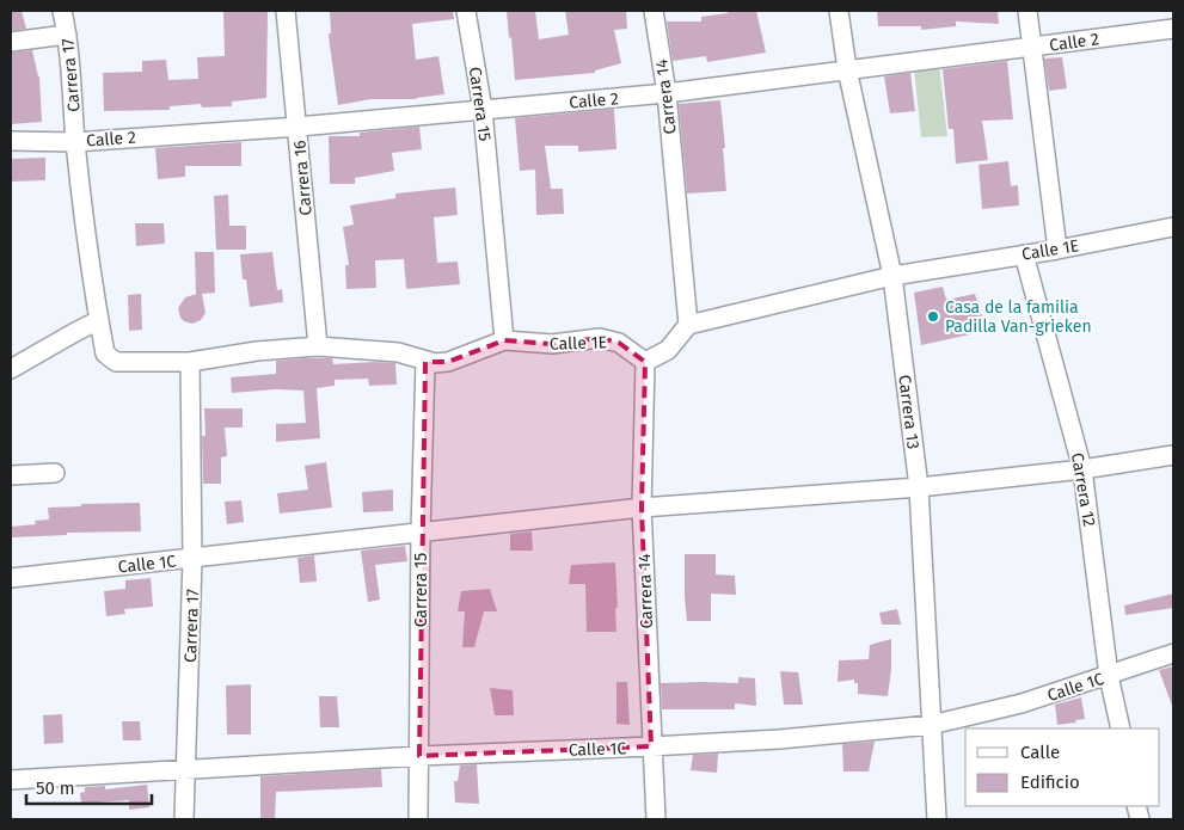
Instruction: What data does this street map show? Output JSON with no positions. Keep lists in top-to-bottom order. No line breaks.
{"streets":{"street":["Calle 2","Carrera 17","Carrera 14","Carrera 15","Carrera 16","Calle 1E","Carrera 13","Carrera 12","Calle 1C"]},"crossings":[["Calle 2","Carrera 17"],["Calle 2","Carrera 14"],["Calle 2","Carrera 15"],["Calle 2","Carrera 16"],["Calle 2","Carrera 13"],["Carrera 17","Calle 1E"],["Carrera 17","Calle 1C"],["Carrera 14","Calle 1E"],["Carrera 14","Calle 1C"],["Carrera 15","Calle 1E"],["Carrera 15","Calle 1C"],["Carrera 16","Calle 1E"],["Calle 1E","Carrera 13"],["Calle 1E","Carrera 12"],["Carrera 13","Calle 1C"],["Carrera 12","Calle 1C"]],"places":["Casa de la familia Padilla Van-grieken"],"legend":["Calle","Edificio"],"scale_bar":"50 m"}
